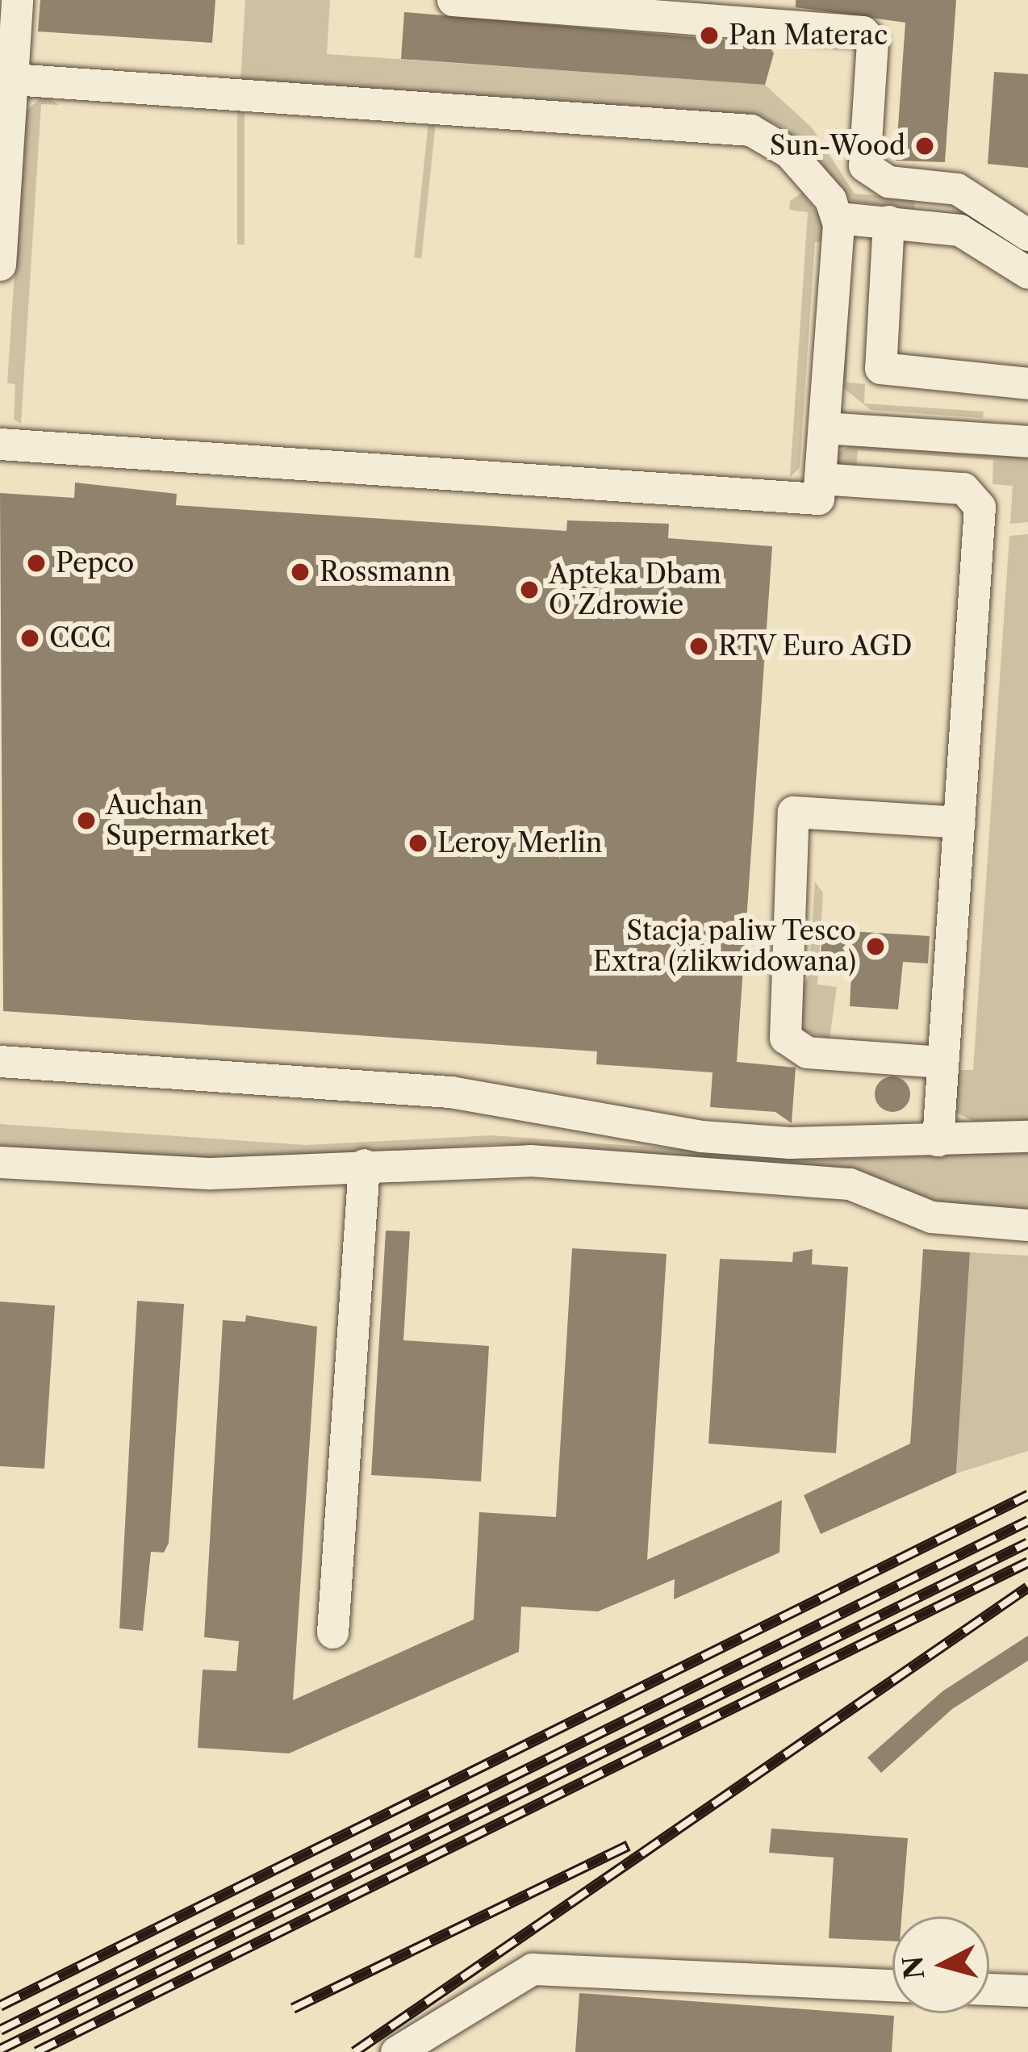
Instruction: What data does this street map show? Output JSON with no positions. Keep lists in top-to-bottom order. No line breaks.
{"places":["Pan Materac","Sun-Wood","Pepco","Rossmann","Apteka Dbam O Zdrowie","CCC","RTV Euro AGD","Auchan Supermarket","Leroy Merlin","Stacja paliw Tesco Extra (zlikwidowana)"],"north":"left"}
